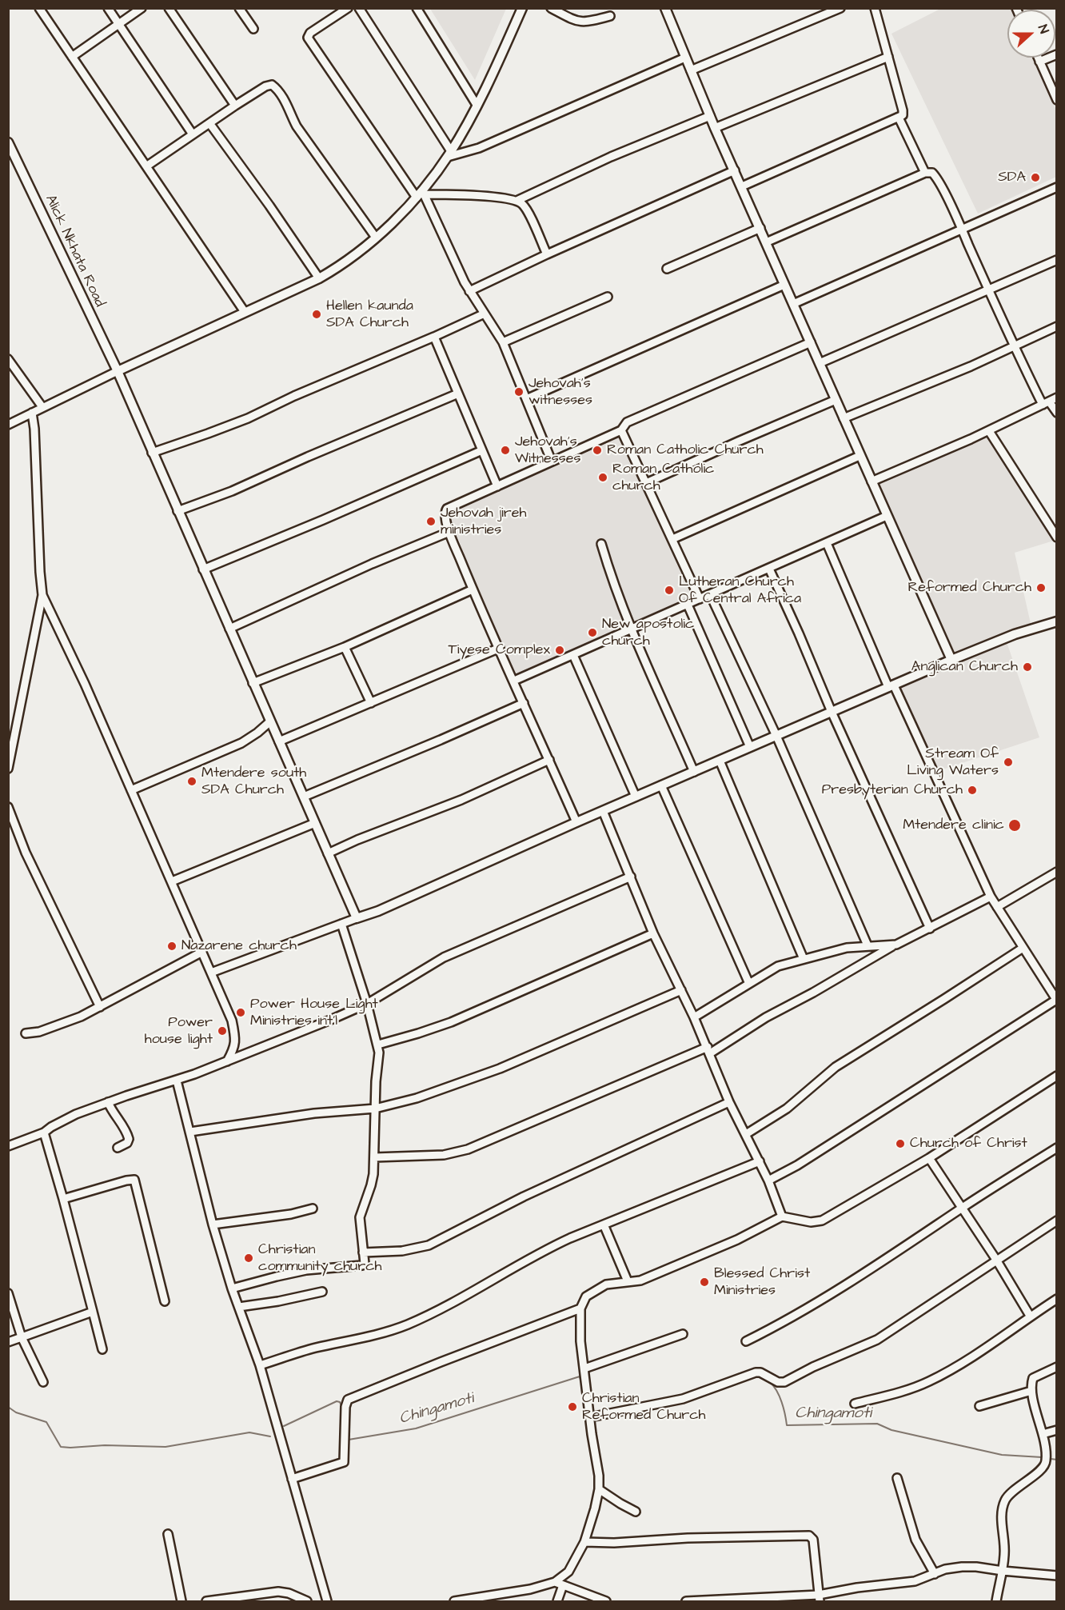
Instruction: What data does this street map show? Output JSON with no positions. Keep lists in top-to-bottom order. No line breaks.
{"streets":{"main road":["Alick Nkhata Road"]},"water":["Chingamoti"],"places":["SDA","Hellen kaunda SDA Church","Jehovah's witnesses","Jehovah's Witnesses","Roman Catholic Church","Roman Catholic church","Jehovah jireh ministries","Reformed Church","Lutheran Church Of Central Africa","New apostolic church","Tiyese Complex","Anglican Church","Stream Of Living Waters","Mtendere south SDA Church","Presbyterian Church","Mtendere clinic","Nazarene church","Power House Light Ministries int'l","Power house light","Church of Christ","Christian community church","Blessed Christ Ministries","Christian Reformed Church"],"north":"right"}
